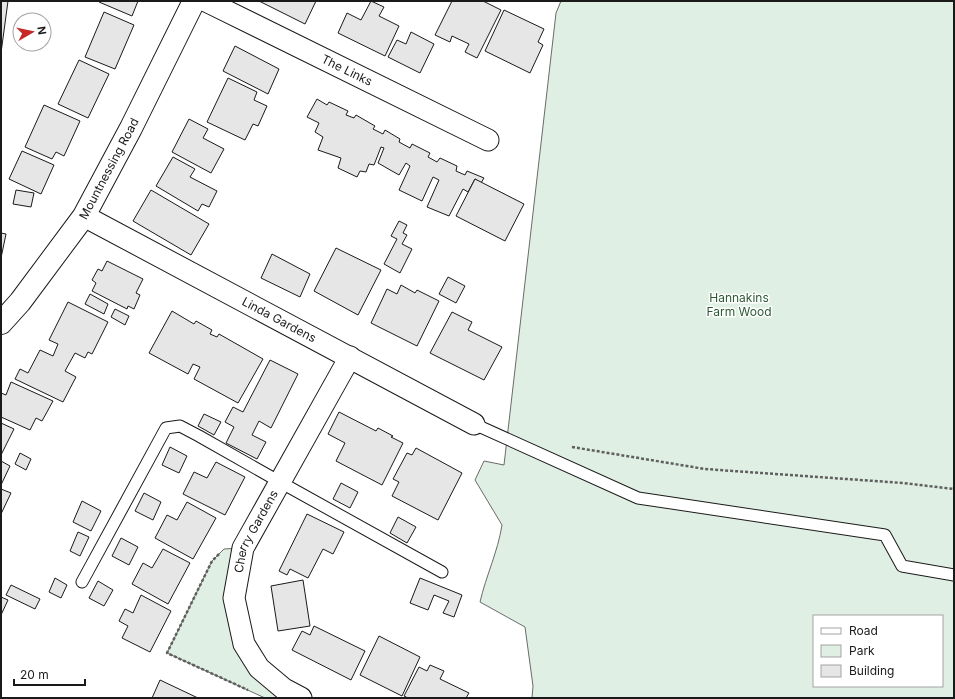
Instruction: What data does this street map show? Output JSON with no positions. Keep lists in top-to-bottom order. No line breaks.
{"streets":{"street":["The Links","Mountnessing Road","Linda Gardens","Cherry Gardens"]},"crossings":[["Mountnessing Road","Linda Gardens"],["Linda Gardens","Cherry Gardens"]],"parks":["Hannakins Farm Wood"],"legend":["Road","Park","Building"],"scale_bar":"20 m","north":"right"}
